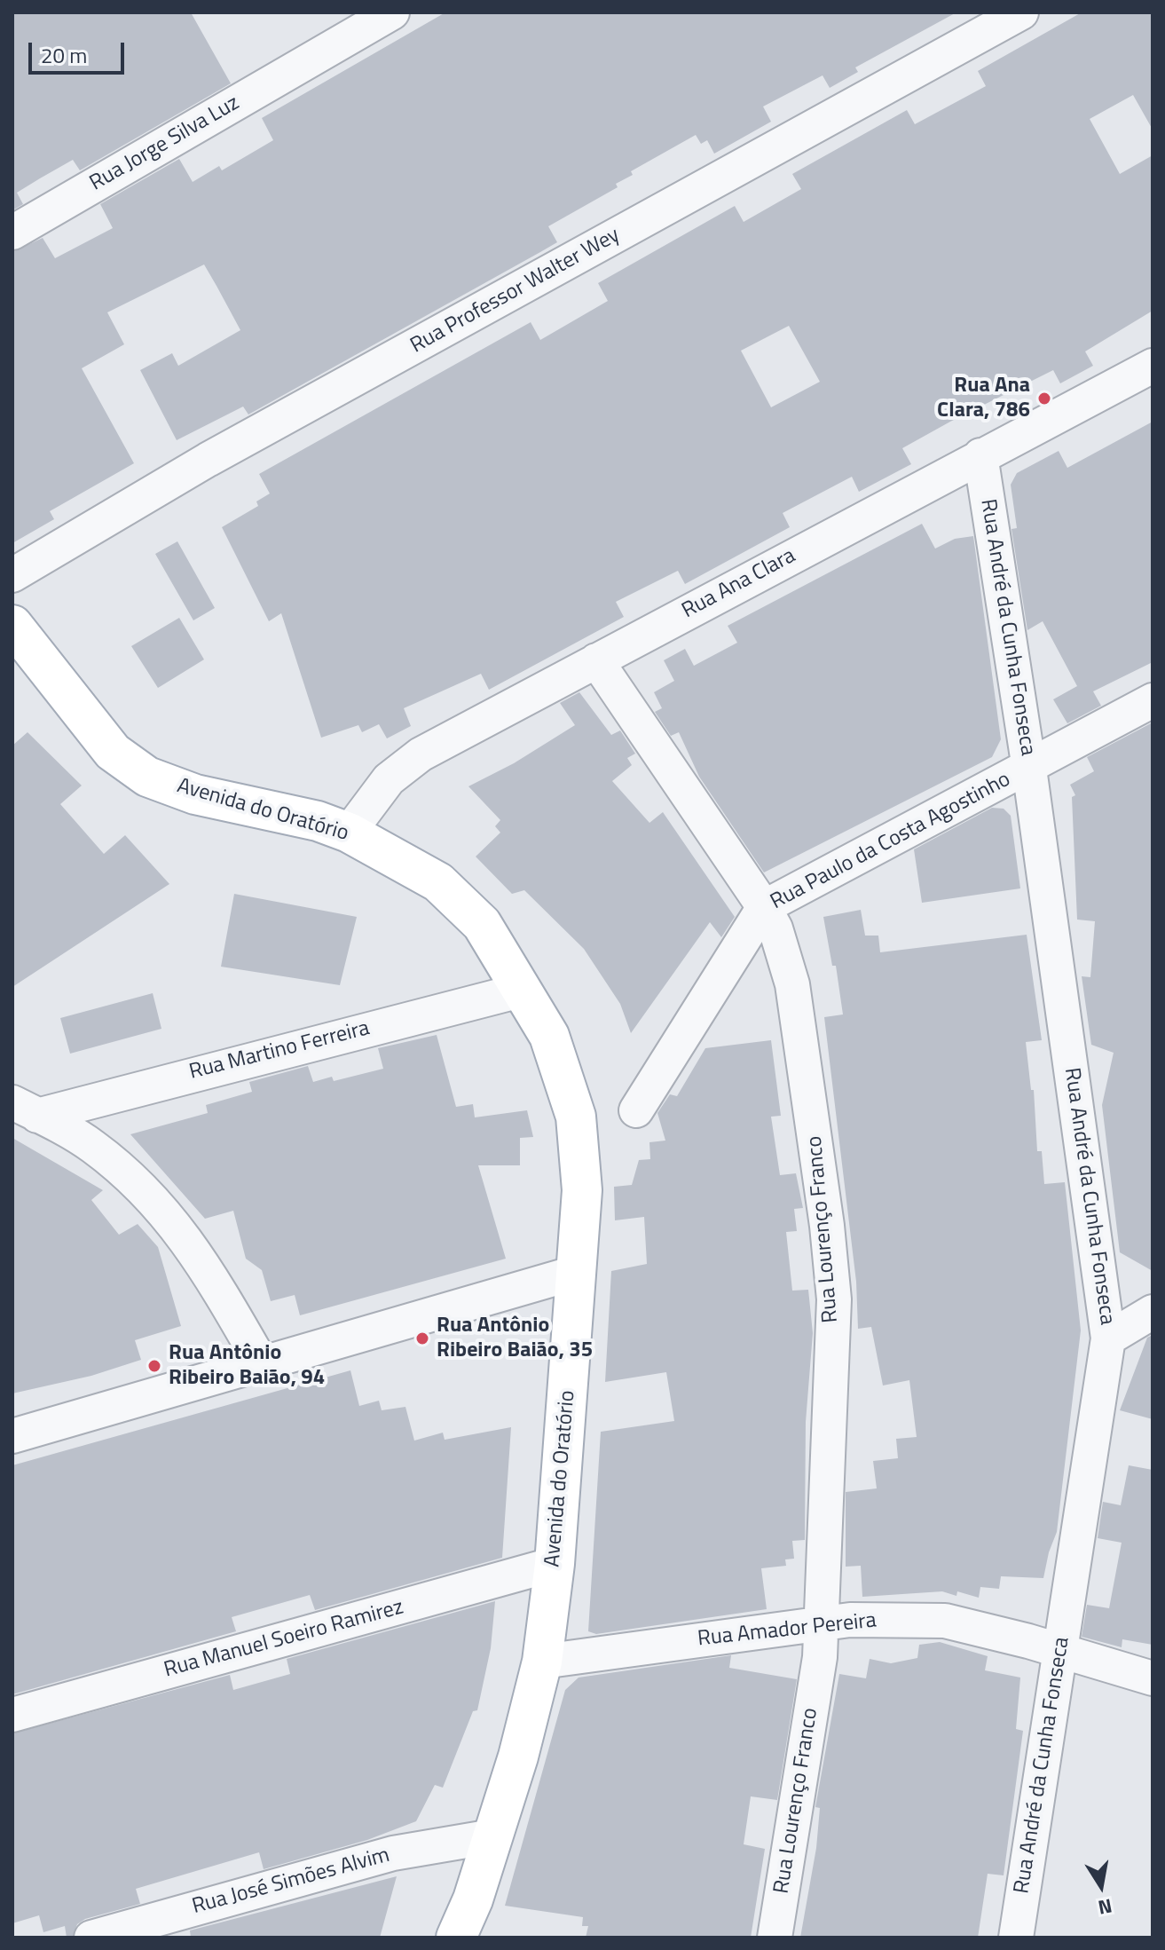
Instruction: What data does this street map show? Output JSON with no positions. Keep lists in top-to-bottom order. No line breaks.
{"streets":{"main road":["Avenida do Oratório"],"street":["Rua Jorge Silva Luz","Rua Professor Walter Wey","Rua Ana Clara","Rua André da Cunha Fonseca","Rua Paulo da Costa Agostinho","Rua Martino Ferreira","Rua Lourenço Franco","Rua Amador Pereira","Rua Manuel Soeiro Ramirez","Rua José Simões Alvim"]},"crossings":[["Rua Ana Clara","Rua André da Cunha Fonseca"],["Rua Ana Clara","Avenida do Oratório"],["Rua Ana Clara","Rua Lourenço Franco"],["Rua André da Cunha Fonseca","Rua Paulo da Costa Agostinho"],["Rua André da Cunha Fonseca","Rua Amador Pereira"],["Avenida do Oratório","Rua Martino Ferreira"],["Avenida do Oratório","Rua Amador Pereira"],["Avenida do Oratório","Rua Manuel Soeiro Ramirez"],["Avenida do Oratório","Rua José Simões Alvim"],["Rua Paulo da Costa Agostinho","Rua Lourenço Franco"],["Rua Lourenço Franco","Rua Amador Pereira"]],"places":["Rua Ana Clara, 786","Rua Antônio Ribeiro Baião, 35","Rua Antônio Ribeiro Baião, 94"],"scale_bar":"20 m","north":"bottom"}
